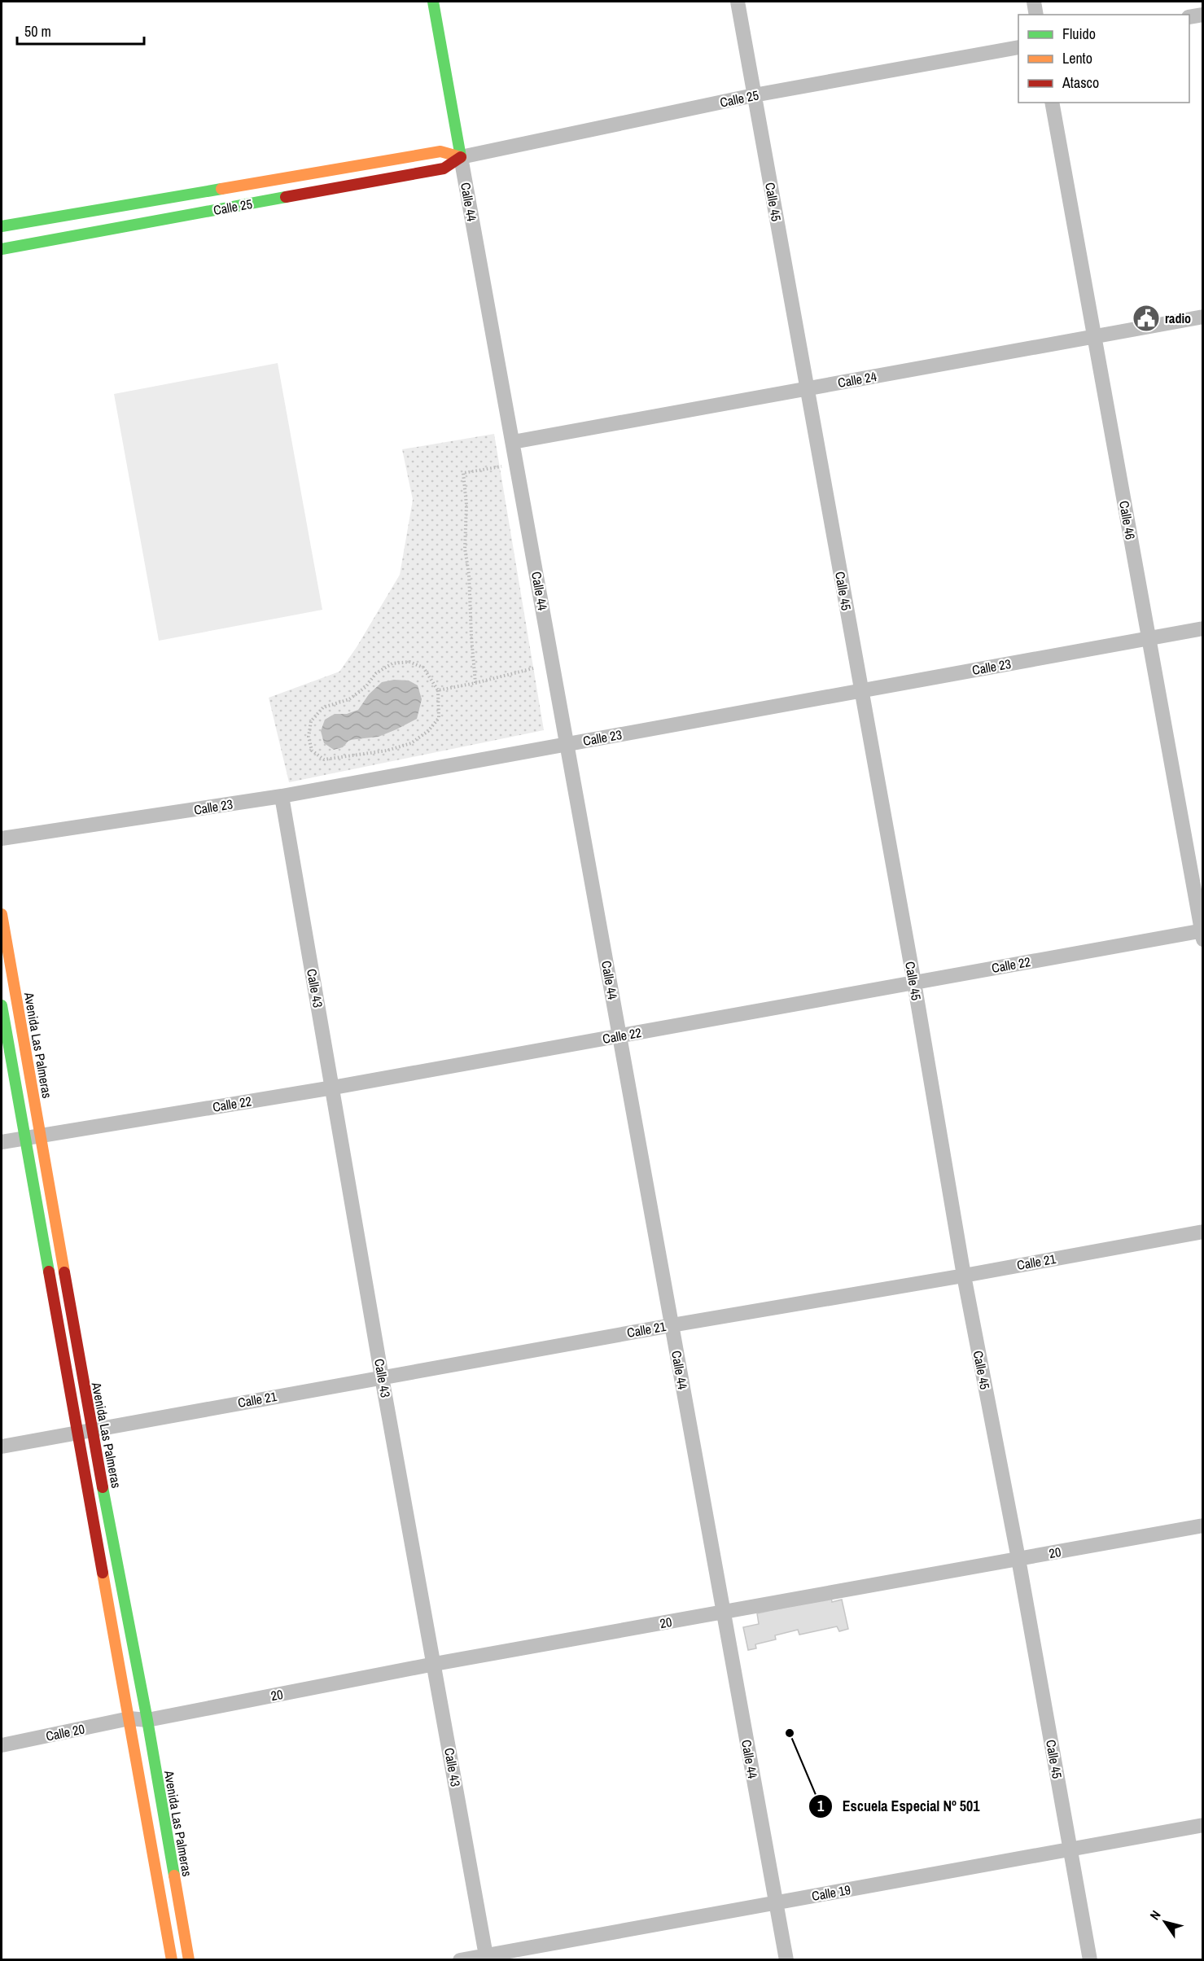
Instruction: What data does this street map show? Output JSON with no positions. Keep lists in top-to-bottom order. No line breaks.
{"streets":{"main road":["Calle 25","Calle 44","Avenida Las Palmeras"],"street":["Calle 45","Calle 24","Calle 46","Calle 23","Calle 22","Calle 43","Calle 21","20","Calle 20","Calle 19"]},"crossings":[["Calle 25","Calle 44"],["Calle 25","Calle 45"],["Calle 44","Calle 24"],["Calle 44","Calle 23"],["Calle 44","Calle 22"],["Calle 44","Calle 21"],["Calle 44","20"],["Calle 44","Calle 19"],["Calle 45","Calle 24"],["Calle 45","Calle 23"],["Calle 45","Calle 22"],["Calle 45","Calle 21"],["Calle 45","20"],["Calle 45","Calle 19"],["Calle 24","Calle 46"],["Calle 46","Calle 23"],["Calle 46","Calle 22"],["Calle 23","Calle 43"],["Calle 22","Calle 43"],["Calle 22","Avenida Las Palmeras"],["Calle 43","Calle 21"],["Calle 43","20"],["Calle 43","Calle 19"],["Avenida Las Palmeras","Calle 21"],["Avenida Las Palmeras","20"],["Avenida Las Palmeras","Calle 20"],["20","Calle 20"]],"places":{"public building":["radio"],"other":["Escuela Especial Nº 501"]},"legend":["Fluido","Lento","Atasco"],"scale_bar":"50 m","north":"top left"}
